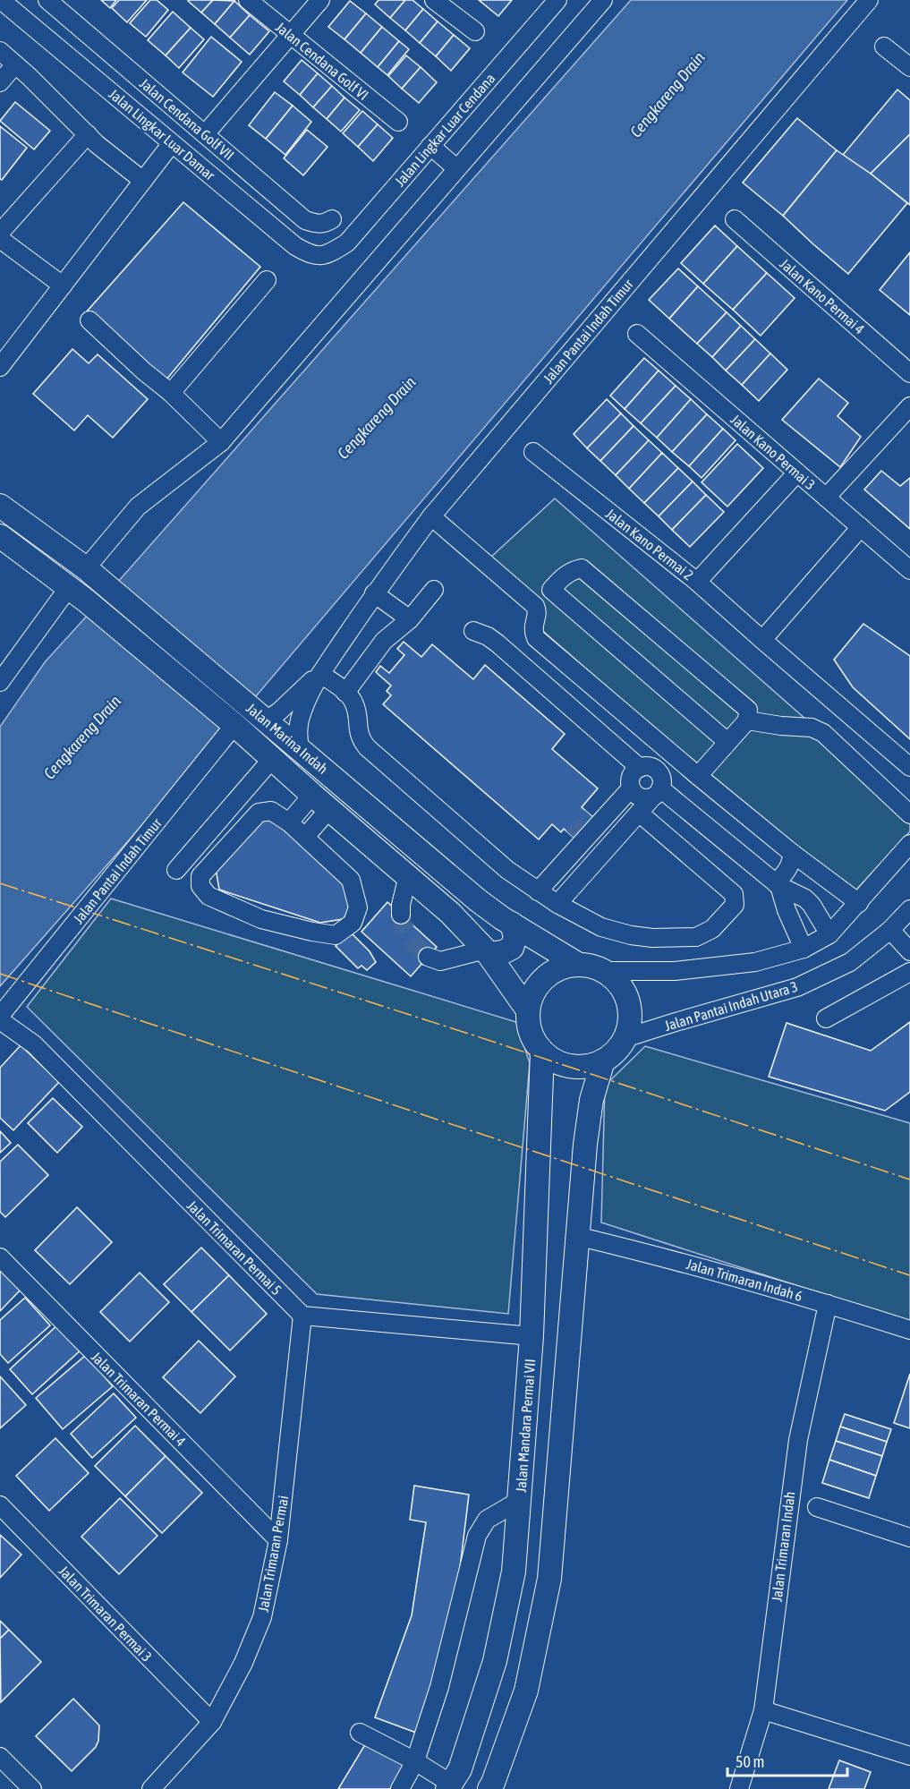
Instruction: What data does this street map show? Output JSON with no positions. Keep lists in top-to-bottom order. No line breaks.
{"streets":{"main road":["Jalan Marina Indah","Jalan Mandara Permai VII"],"street":["Jalan Cendana Golf VI","Jalan Cendana Golf VII","Jalan Lingkar Luar Cendana","Jalan Lingkar Luar Damar","Jalan Kano Permai 4","Jalan Pantai Indah Timur","Jalan Kano Permai 3","Jalan Kano Permai 2","Jalan Pantai Indah Utara 3","Jalan Trimaran Permai 5","Jalan Trimaran Indah 6","Jalan Trimaran Permai 4","Jalan Trimaran Indah","Jalan Trimaran Permai","Jalan Trimaran Permai 3"]},"crossings":[["Jalan Lingkar Luar Cendana","Jalan Lingkar Luar Damar"],["Jalan Pantai Indah Timur","Jalan Marina Indah"],["Jalan Marina Indah","Jalan Pantai Indah Utara 3"],["Jalan Marina Indah","Jalan Mandara Permai VII"],["Jalan Pantai Indah Utara 3","Jalan Mandara Permai VII"],["Jalan Trimaran Permai 5","Jalan Trimaran Permai"],["Jalan Trimaran Indah 6","Jalan Trimaran Indah"],["Jalan Trimaran Permai 4","Jalan Trimaran Permai"],["Jalan Trimaran Permai","Jalan Trimaran Permai 3"]],"water":["Cengkareng Drain"],"scale_bar":"50 m"}
